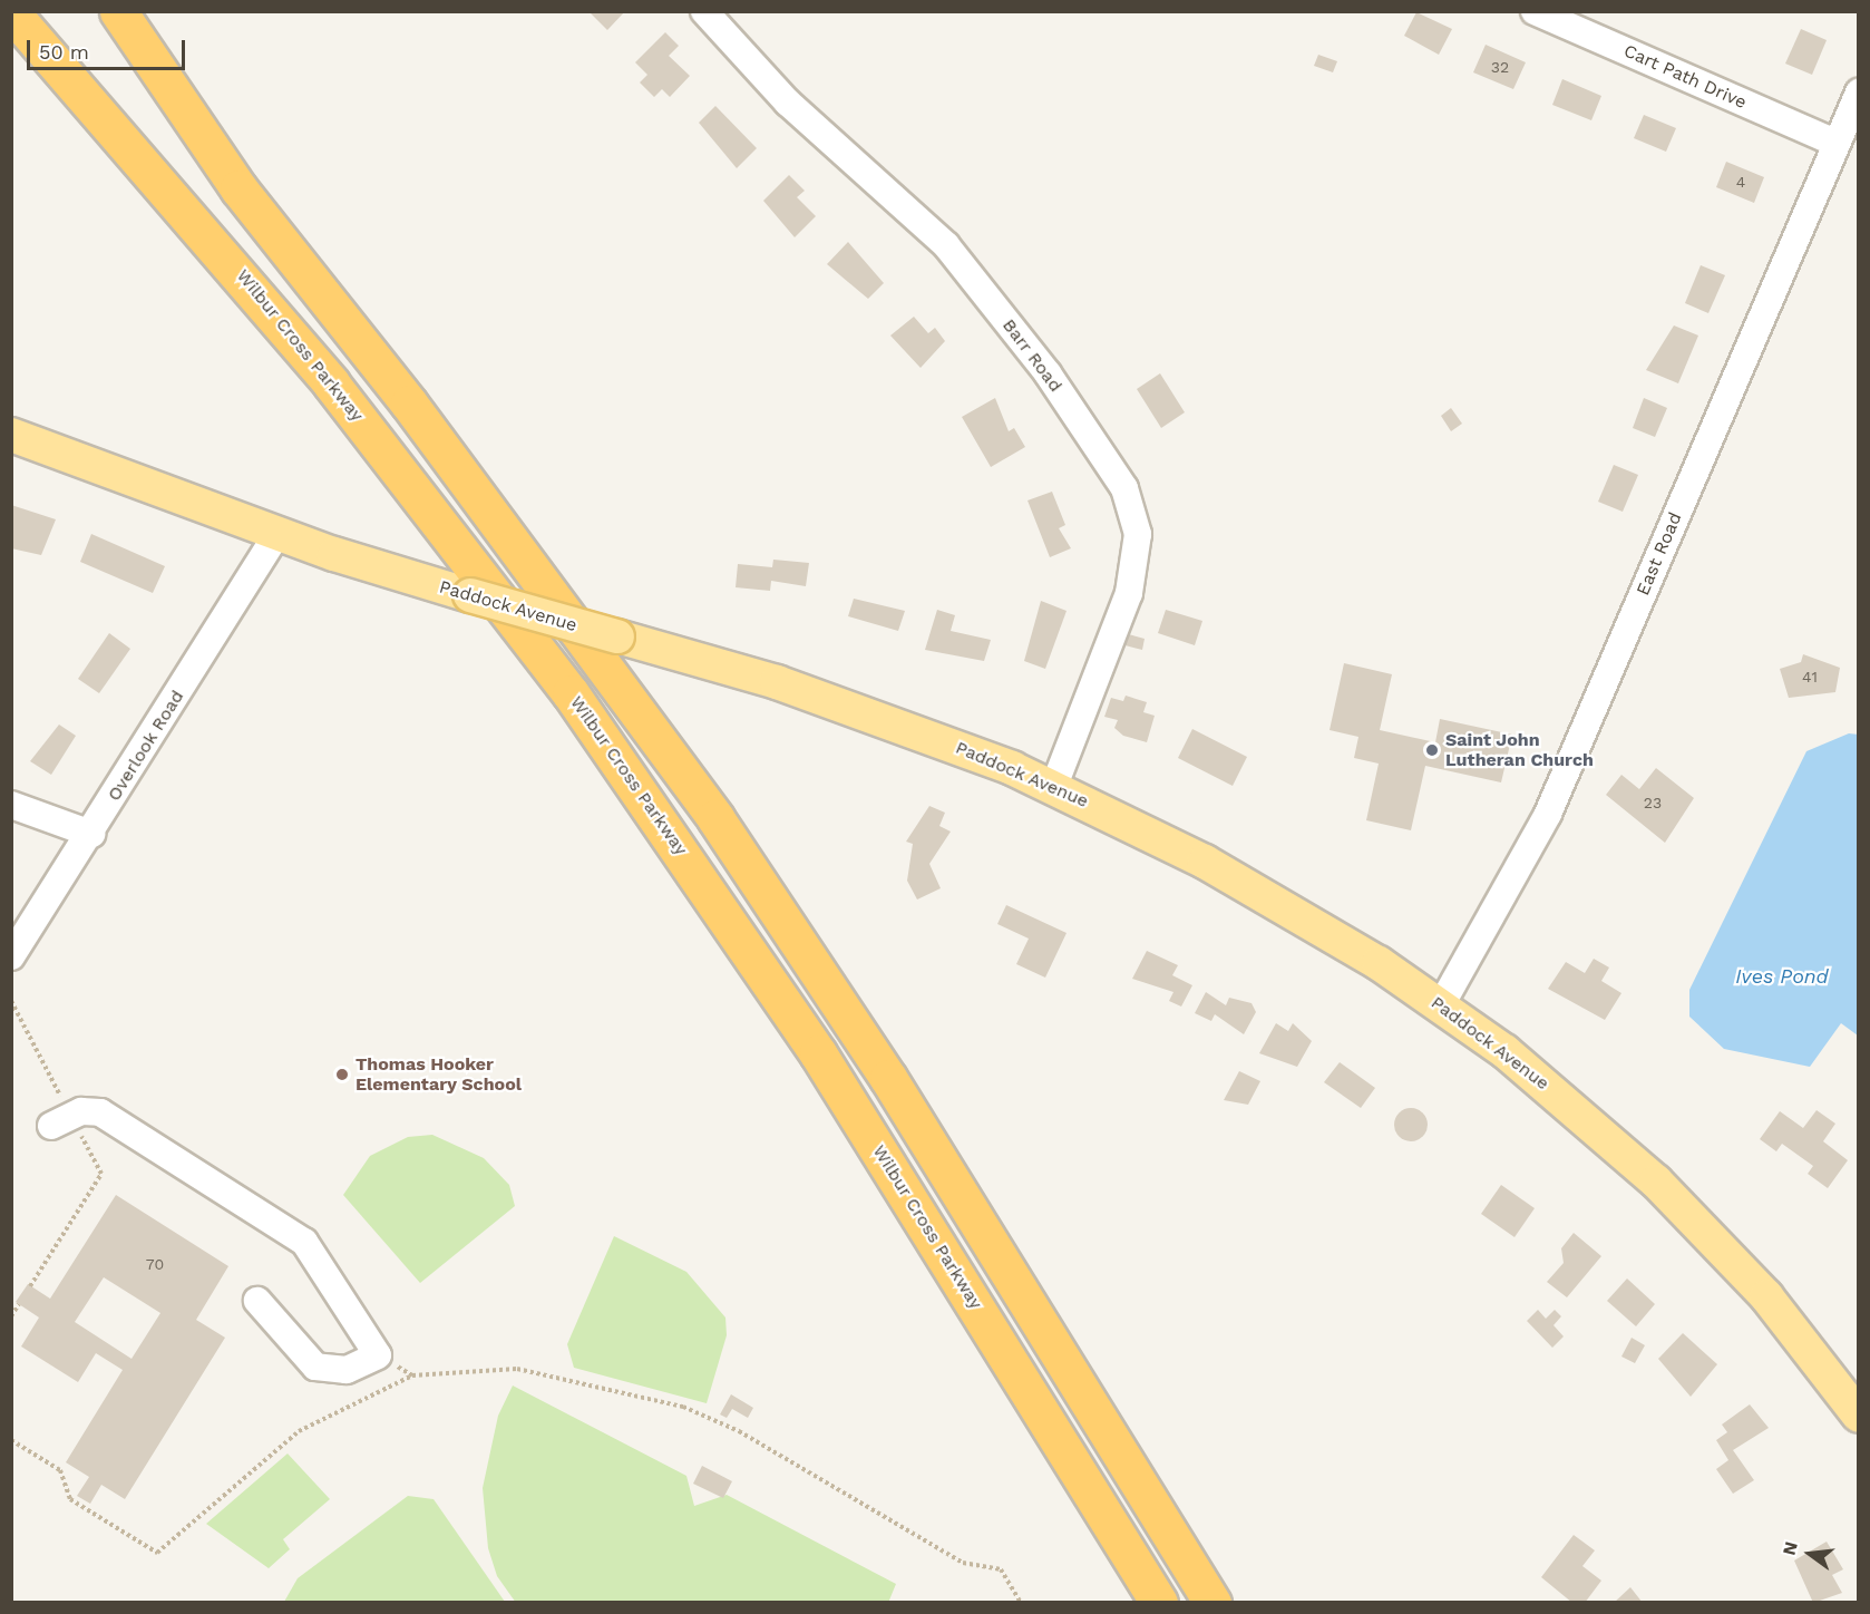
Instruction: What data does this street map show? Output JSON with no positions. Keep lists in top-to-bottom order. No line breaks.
{"streets":{"highway":["Wilbur Cross Parkway"],"main road":["Paddock Avenue"],"street":["Cart Path Drive","Barr Road","East Road","Overlook Road"]},"crossings":[["Cart Path Drive","East Road"],["Barr Road","Paddock Avenue"],["East Road","Paddock Avenue"],["Paddock Avenue","Overlook Road"]],"water":["Ives Pond"],"places":["Saint John Lutheran Church","Thomas Hooker Elementary School"],"house_numbers":["32","4","41","23","70"],"scale_bar":"50 m","north":"left"}
